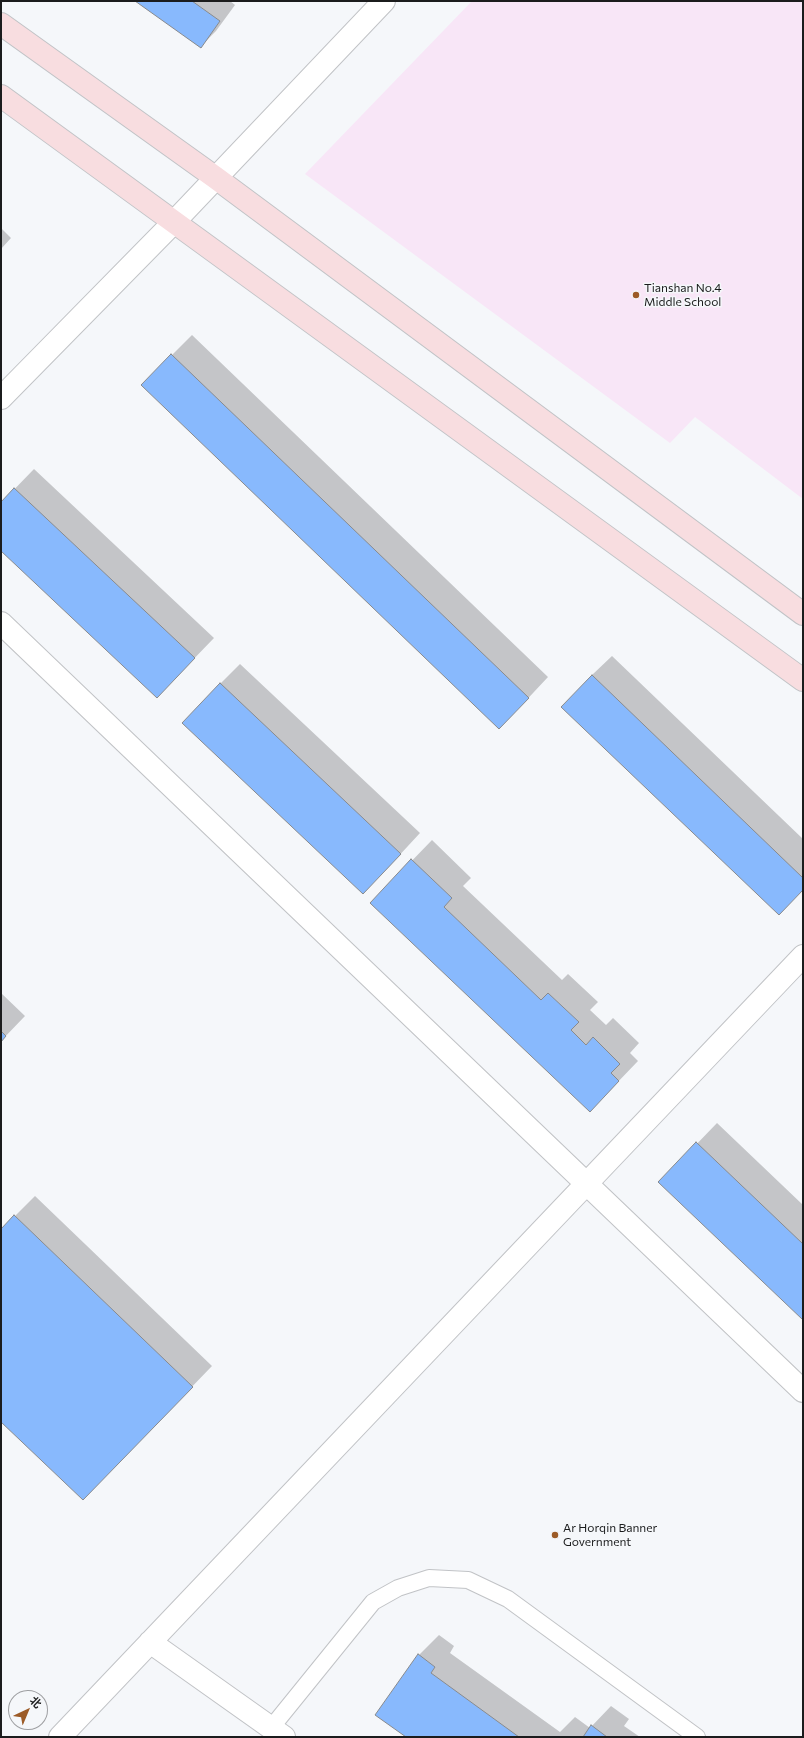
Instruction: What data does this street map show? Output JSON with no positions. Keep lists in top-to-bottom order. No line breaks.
{"places":["Tianshan No.4 Middle School","Ar Horqin Banner Government"],"north":"top right"}
